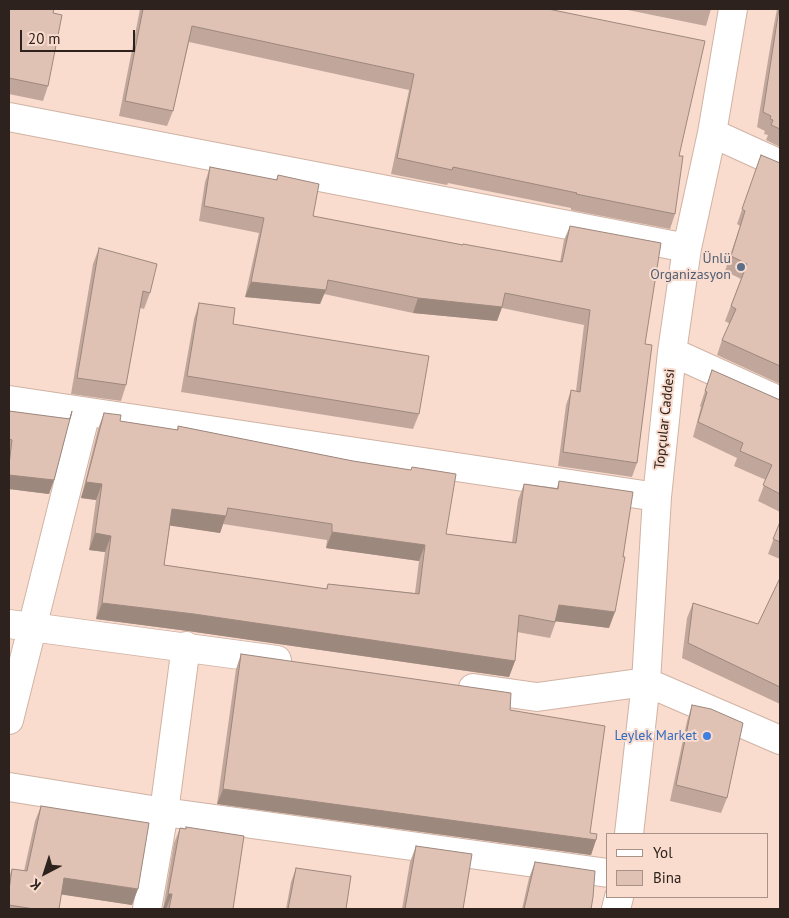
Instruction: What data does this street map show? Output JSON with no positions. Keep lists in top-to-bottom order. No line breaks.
{"streets":{"street":["Topçular Caddesi"]},"places":["Ünlü Organizasyon","Leylek Market"],"legend":["Yol","Bina"],"scale_bar":"20 m","north":"bottom left"}
